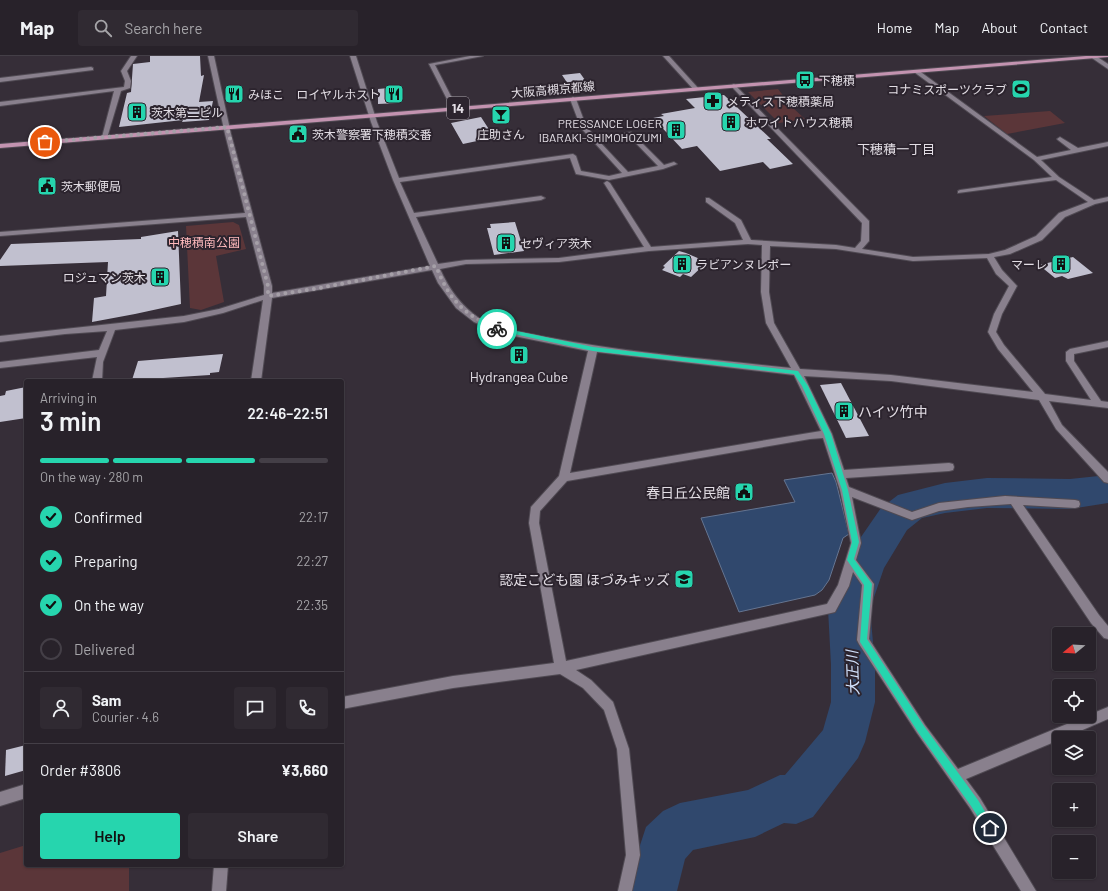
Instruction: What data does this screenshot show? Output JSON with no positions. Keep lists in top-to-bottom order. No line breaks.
{"streets":{"main road":["大阪高槻京都線","14"]},"districts":["下穂積一丁目"],"water":["大正川"],"parks":["中穂積南公園"],"places":{"bus stop":["下穂積"],"sports":["コナミスポーツクラブ"],"restaurant":["みほこ","ロイヤルホスト"],"pharmacy":["メティス下穂積薬局"],"building":["茨木第二ビル","ホワイトハウス穂積","PRESSANCE LOGER IBARAKI-SHIMOHOZUMI","セヴィア茨木","ラビアンヌレポー","マーレ","ロジュマン茨木","Hydrangea Cube","ハイツ竹中"],"bar":["庄助さん"],"public building":["茨木警察署下穂積交番","茨木郵便局","春日丘公民館"],"school or university":["認定こども園 ほづみキッズ"]},"north":"left","page":{"header":"Map","search":"Search here","nav":["Home","Map","About","Contact"],"heading":["3 min","Arriving in","22:46–22:51"],"panel":["Sam","Courier · 4.6","Order #3806","¥3,660"],"bar":"On the way · 280 m","list":[["Confirmed","22:17"],["Preparing","22:27"],["On the way","22:35"],"Delivered"],"map_buttons":["+","−"],"buttons":["Help","Share"]}}
